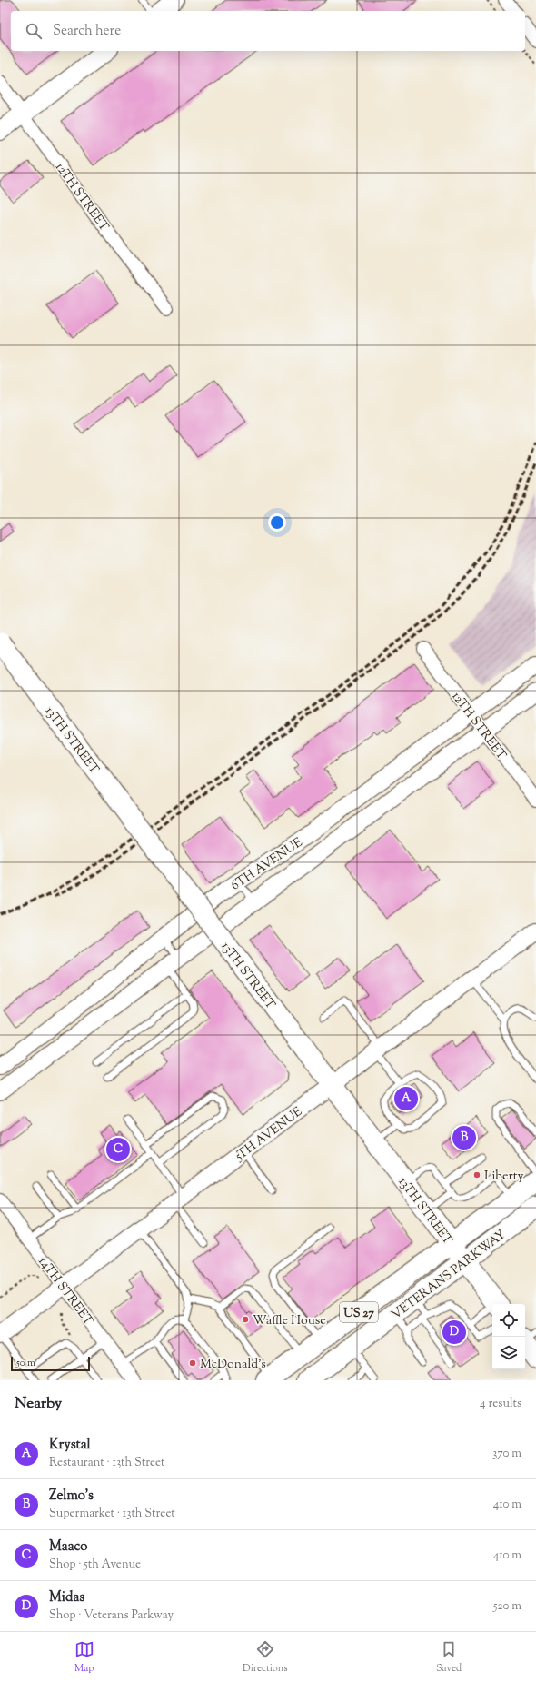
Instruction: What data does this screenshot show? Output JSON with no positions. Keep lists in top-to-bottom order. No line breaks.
{"streets":{"main road":["13TH STREET","VETERANS PARKWAY","US 27"],"street":["12TH STREET","6TH AVENUE","5TH AVENUE","14TH STREET"]},"crossings":[["12TH STREET","6TH AVENUE"],["13TH STREET","5TH AVENUE"],["13TH STREET","VETERANS PARKWAY"],["5TH AVENUE","14TH STREET"]],"places":["Liberty","Waffle House","McDonald's"],"scale_bar":"50 m","page":{"search":"Search here","pins":["A","B","C","D"],"scale":"50 m","heading":["Nearby","4 results"],"list":[{"mark":"A","name":"Krystal","note":"Restaurant · 13th Street","value":"370 m"},{"mark":"B","name":"Zelmo's","note":"Supermarket · 13th Street","value":"410 m"},{"mark":"C","name":"Maaco","note":"Shop · 5th Avenue","value":"410 m"},{"mark":"D","name":"Midas","note":"Shop · Veterans Parkway","value":"520 m"}],"nav":["Map","Directions","Saved"]}}
